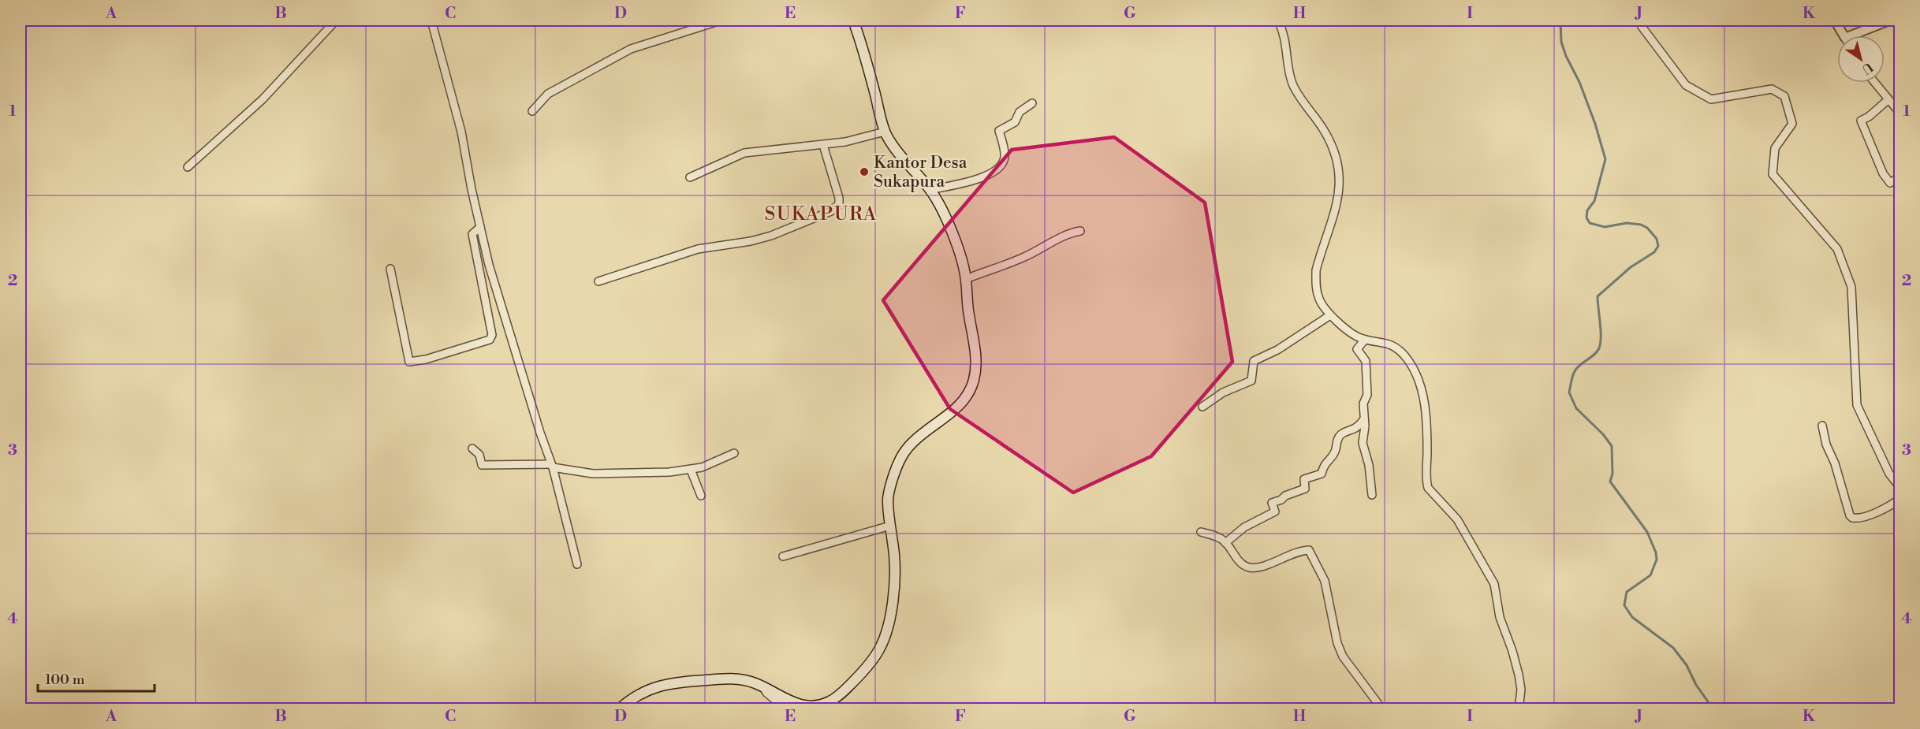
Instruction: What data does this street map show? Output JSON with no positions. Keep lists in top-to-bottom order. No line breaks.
{"districts":["SUKAPURA"],"places":["Kantor Desa Sukapura"],"scale_bar":"100 m","north":"bottom right","grid":{"columns":["A","B","C","D","E","F","G","H","I","J","K"],"rows":["1","2","3","4"]}}
